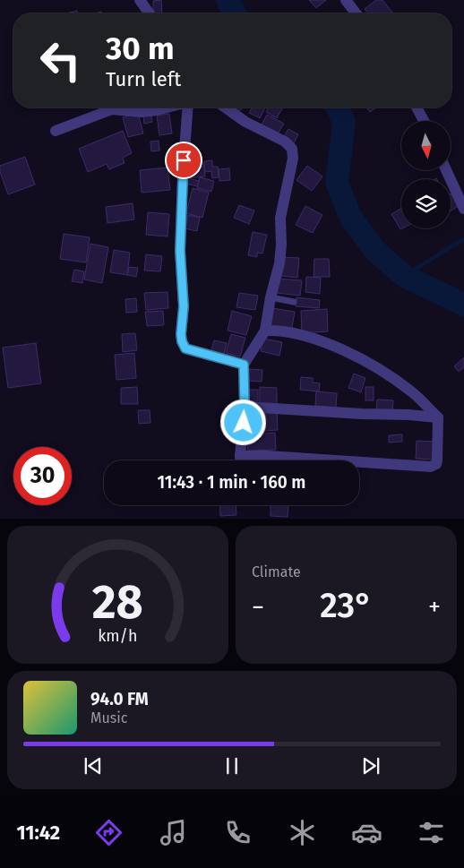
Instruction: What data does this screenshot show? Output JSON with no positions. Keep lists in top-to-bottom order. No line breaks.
{"north":"bottom","page":{"turn":["30 m","Turn left"],"limit":"30","trip":"11:43 · 1 min · 160 m","tile":"Climate","heat":["−","23°","+"],"song":["94.0 FM","Music"],"tabs":"11:42","gauge":["28","km/h"]}}
